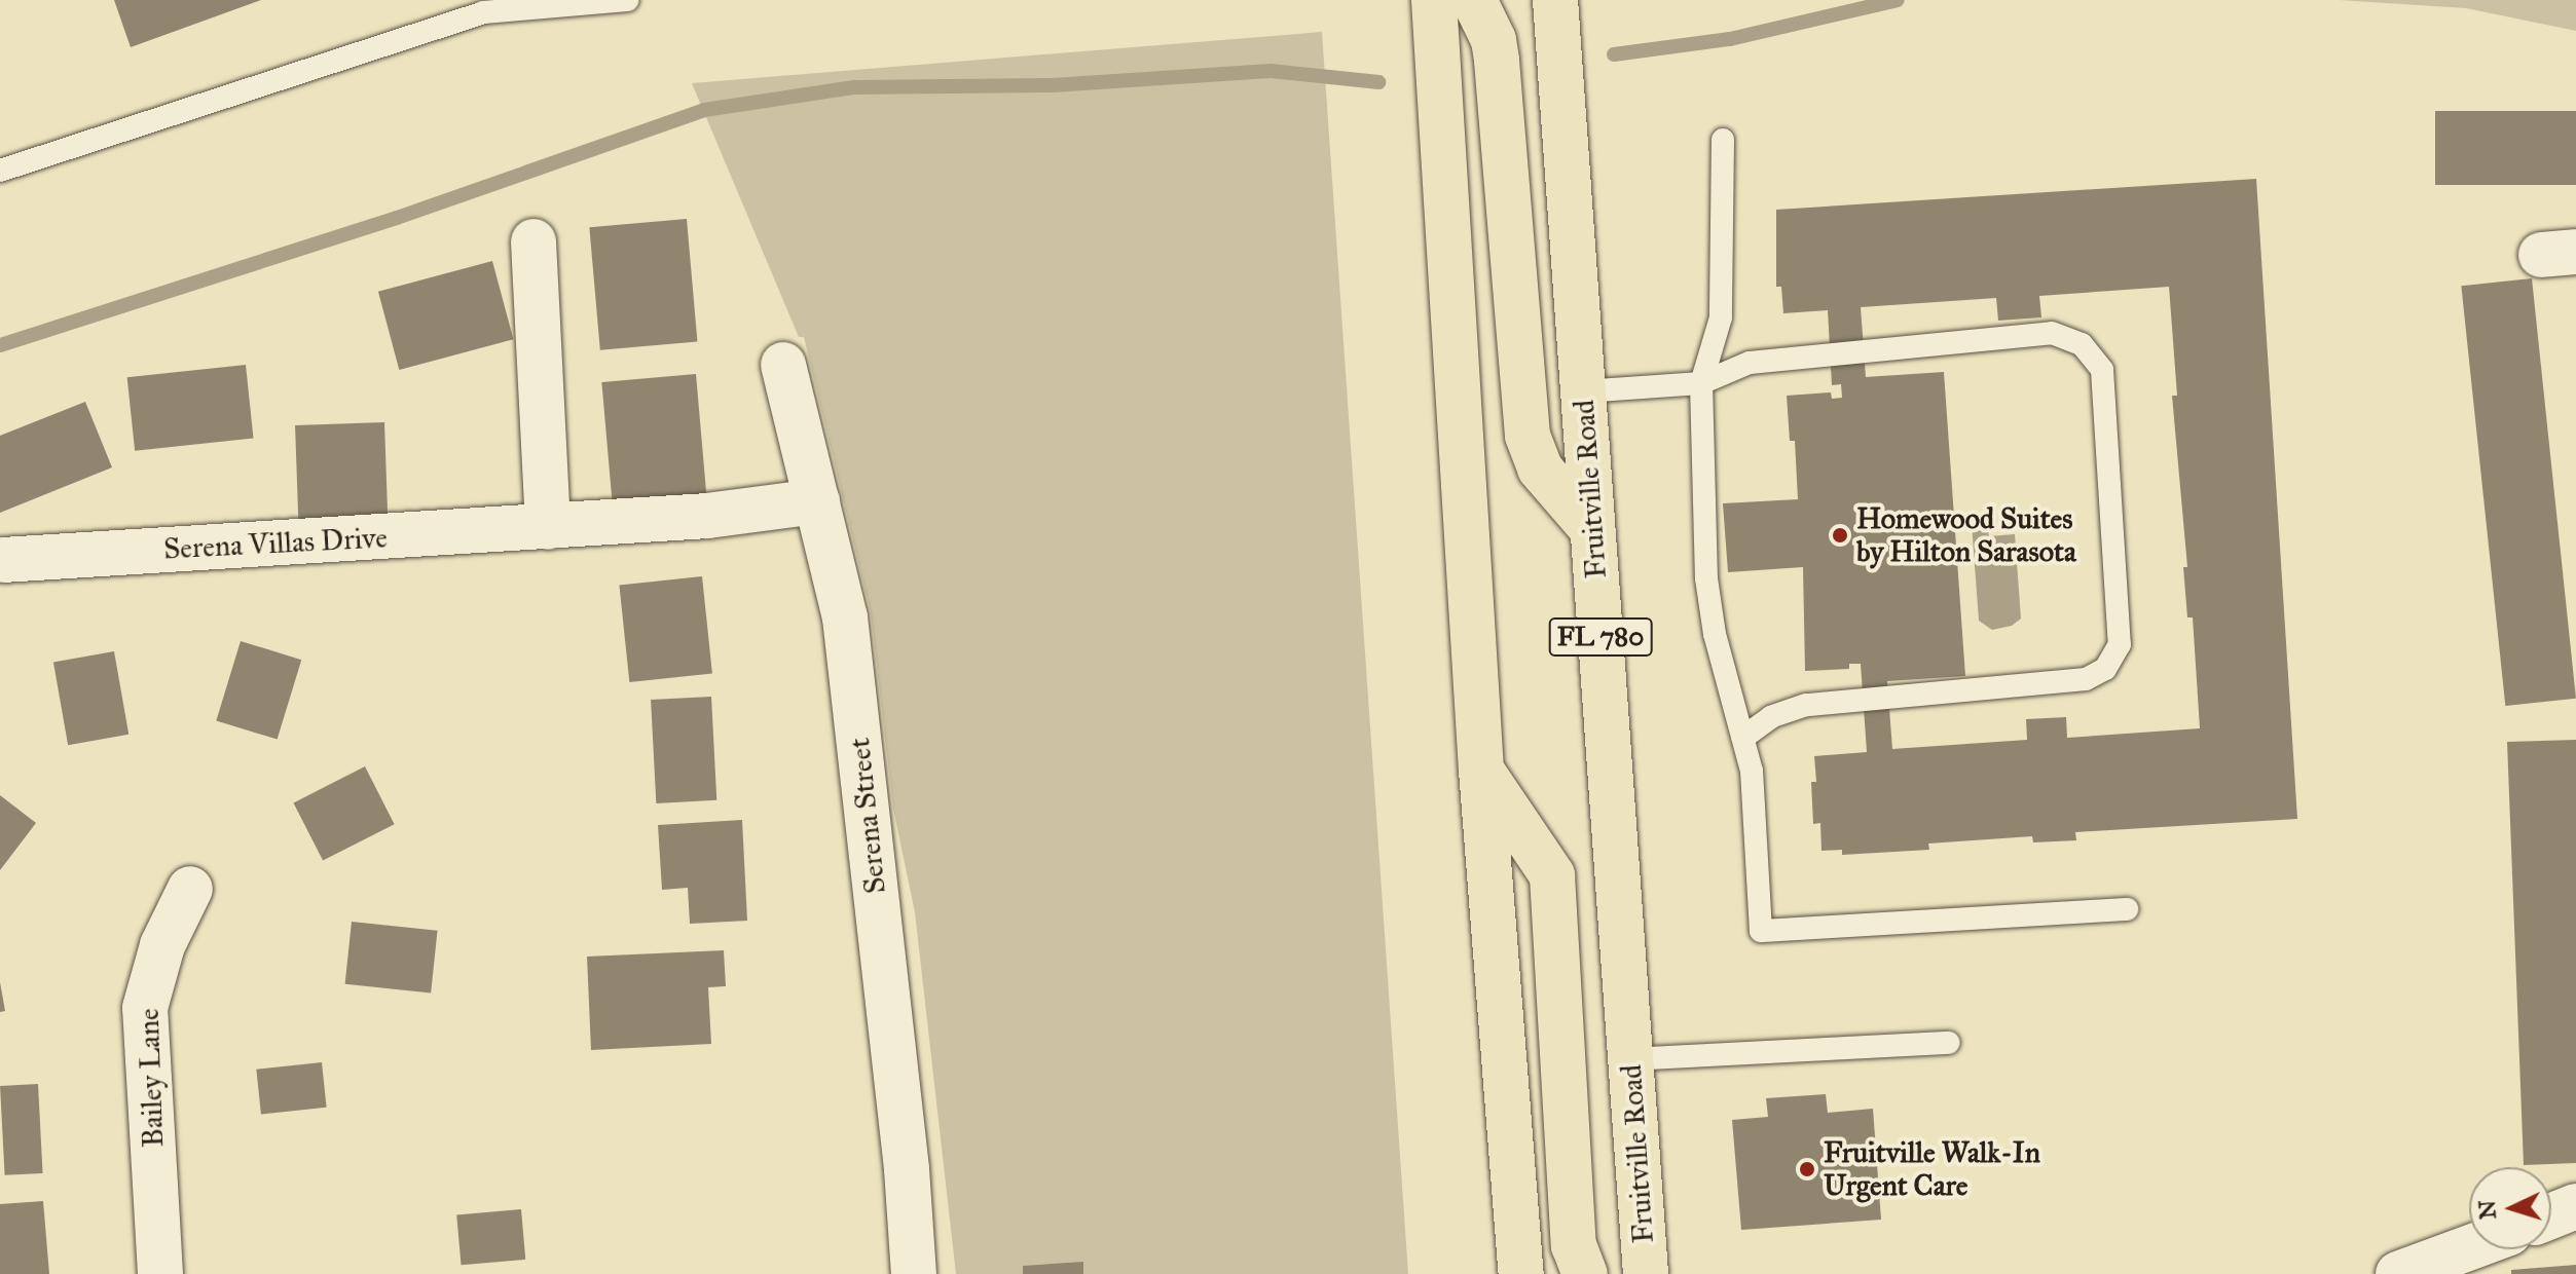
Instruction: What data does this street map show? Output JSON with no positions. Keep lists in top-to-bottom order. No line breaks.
{"streets":{"main road":["Fruitville Road","FL 780"],"street":["Serena Villas Drive","Serena Street","Bailey Lane"]},"crossings":[["Serena Villas Drive","Serena Street"]],"places":["Homewood Suites by Hilton Sarasota","Fruitville Walk-In Urgent Care"],"north":"left"}
